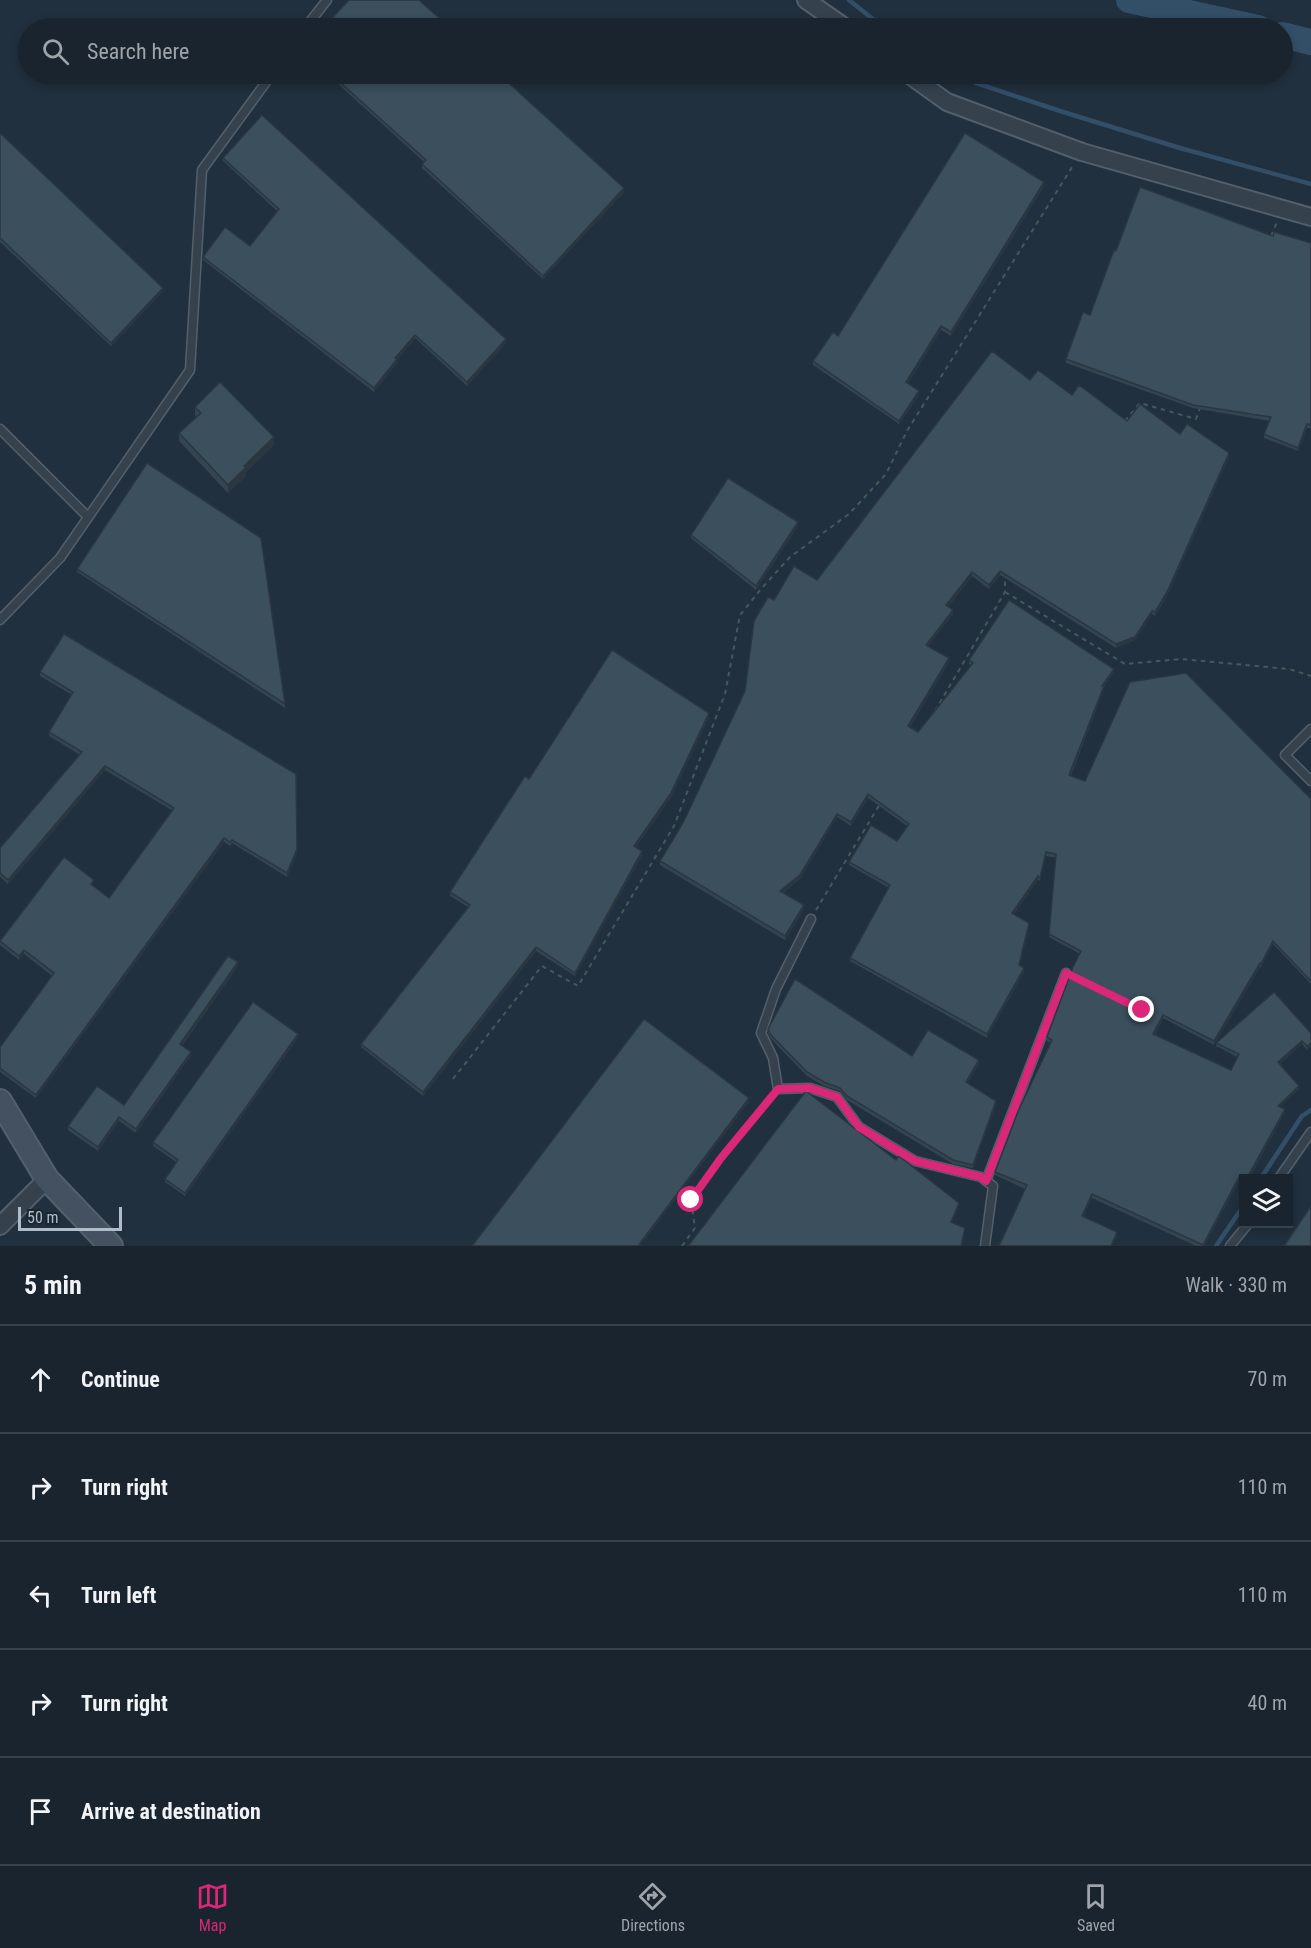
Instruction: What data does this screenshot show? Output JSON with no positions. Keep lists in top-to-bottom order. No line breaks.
{"scale_bar":"50 m","page":{"search":"Search here","scale":"50 m","heading":["5 min","Walk · 330 m"],"list":[["Continue","70 m"],["Turn right","110 m"],["Turn left","110 m"],["Turn right","40 m"],"Arrive at destination"],"nav":["Map","Directions","Saved"]}}
